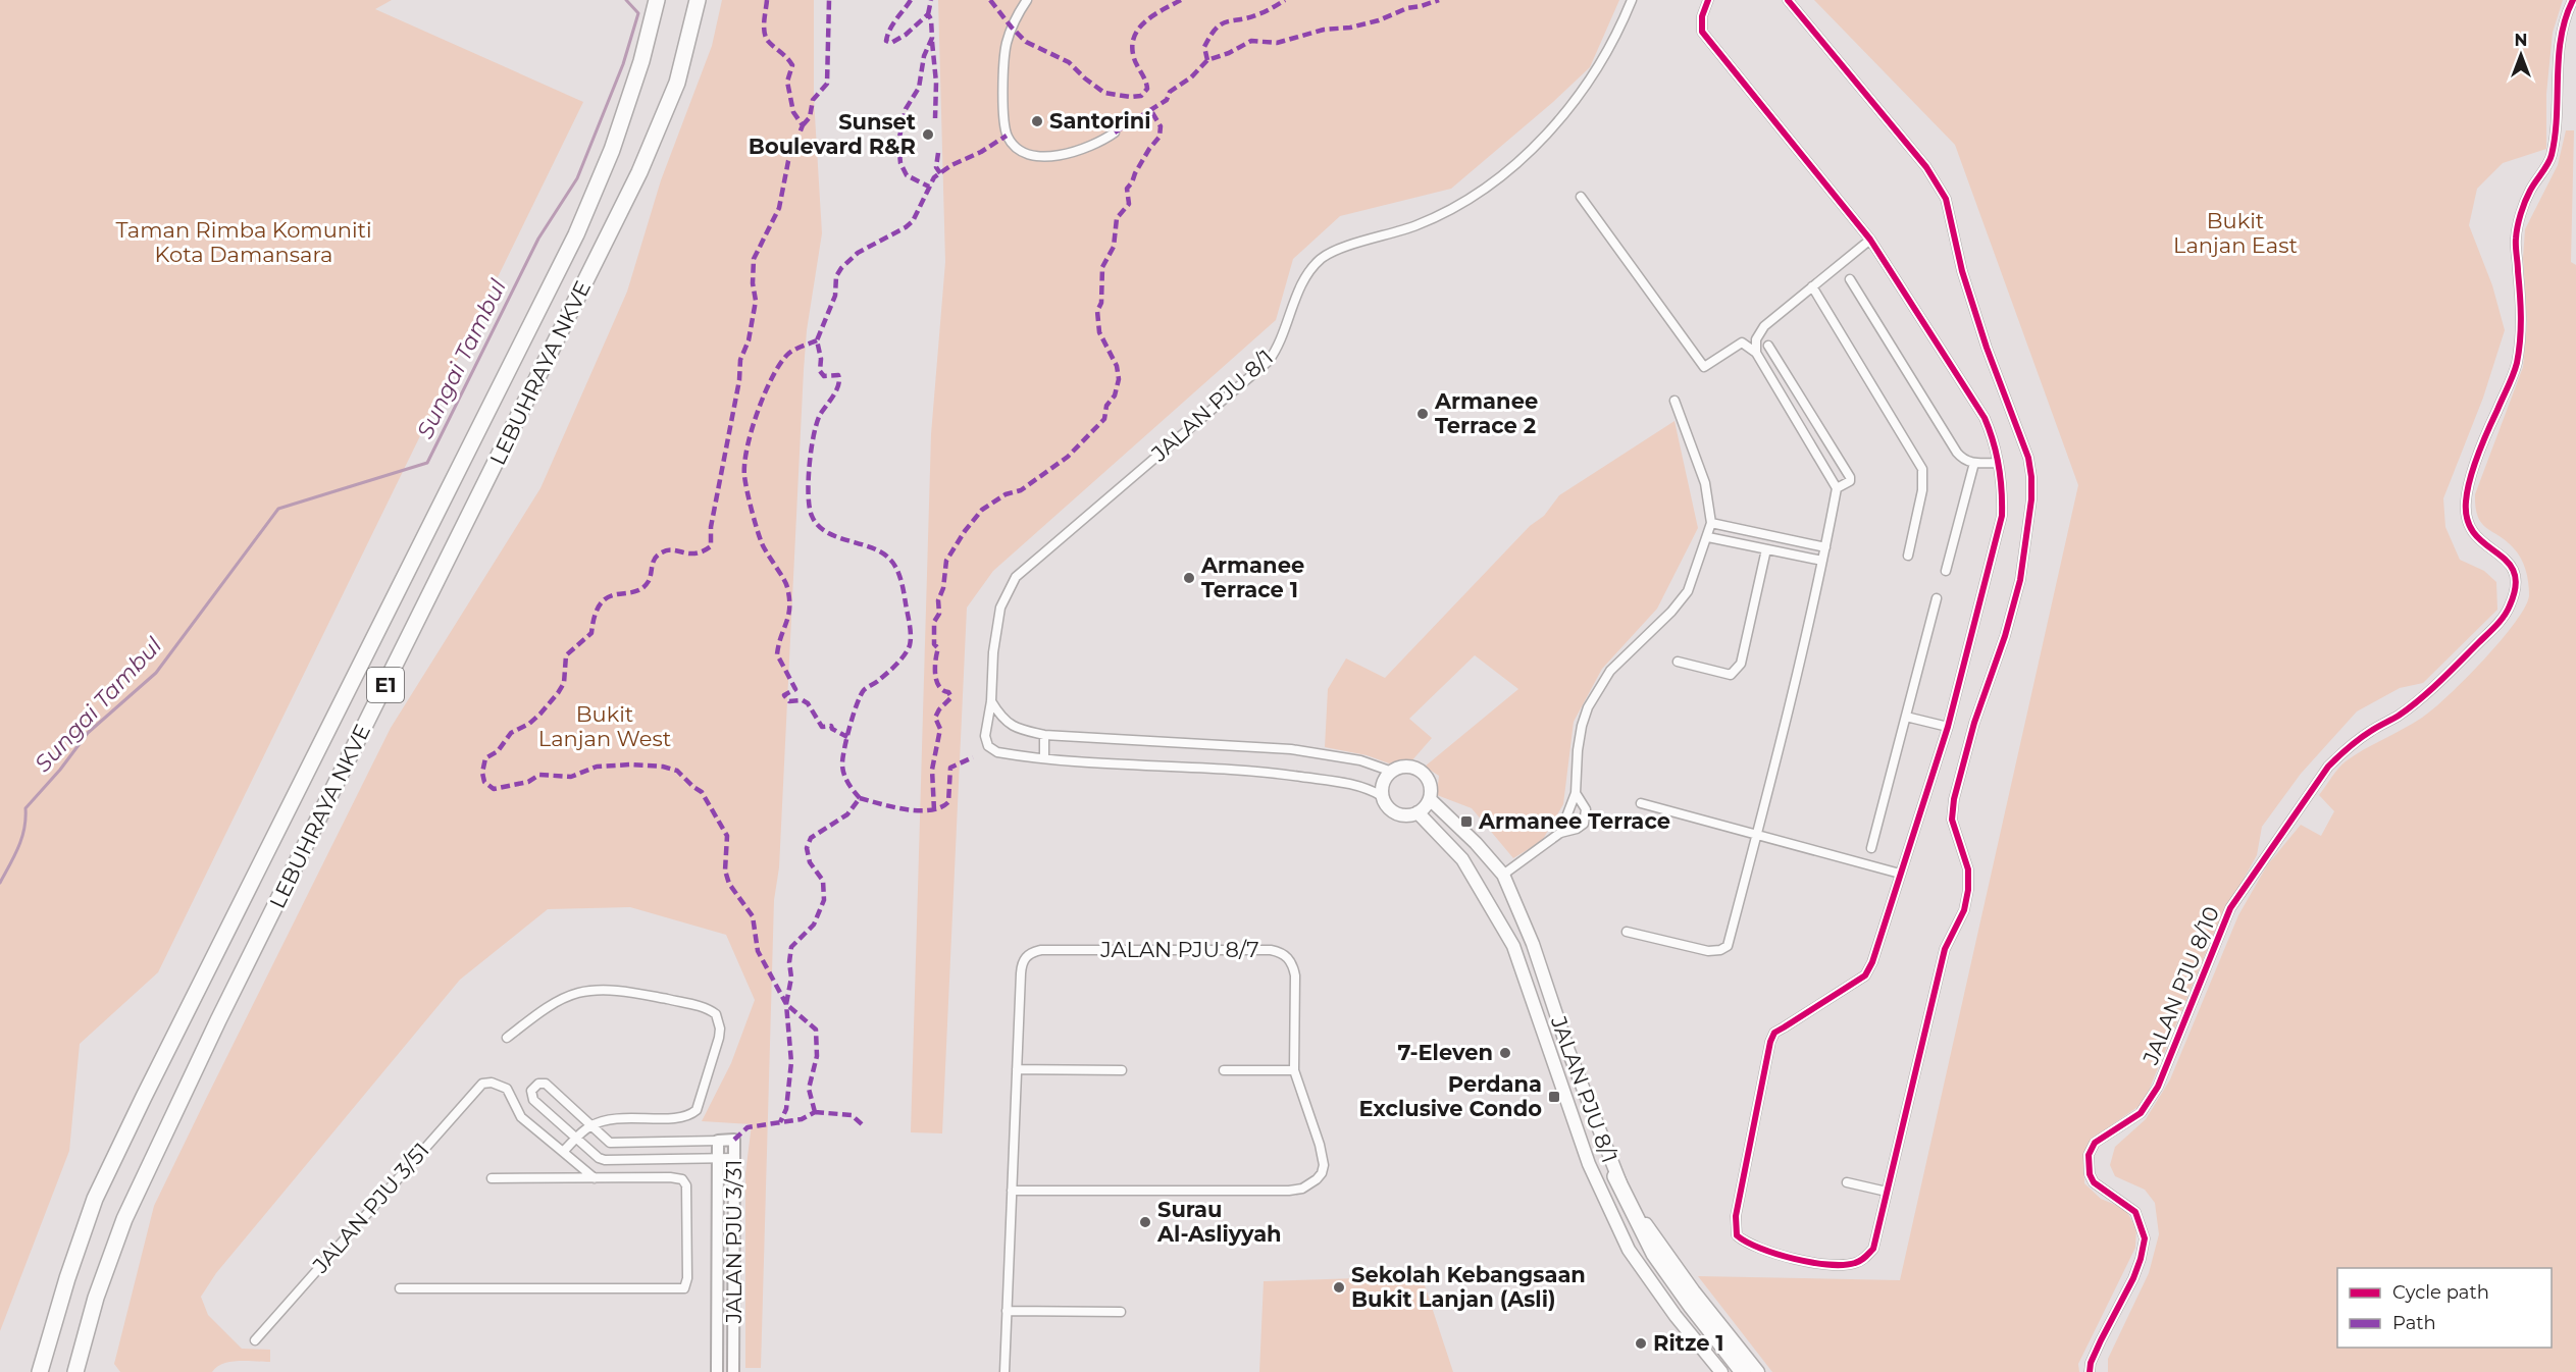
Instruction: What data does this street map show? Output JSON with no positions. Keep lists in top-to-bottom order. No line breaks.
{"streets":{"highway":["LEBUHRAYA NKVE","E1"],"main road":["JALAN PJU 8/1"],"street":["JALAN PJU 8/7","JALAN PJU 8/10","JALAN PJU 3/51","JALAN PJU 3/31"]},"water":["Sungai Tambul"],"parks":["Bukit Lanjan East","Taman Rimba Komuniti Kota Damansara","Bukit Lanjan West"],"places":{"other":["Santorini","Sunset Boulevard R&R","Armanee Terrace 2","Armanee Terrace 1","7-Eleven","Surau Al-Asliyyah","Sekolah Kebangsaan Bukit Lanjan (Asli)","Ritze 1"],"transit":["Armanee Terrace","Perdana Exclusive Condo"]},"legend":["Cycle path","Path"],"north":"top"}
